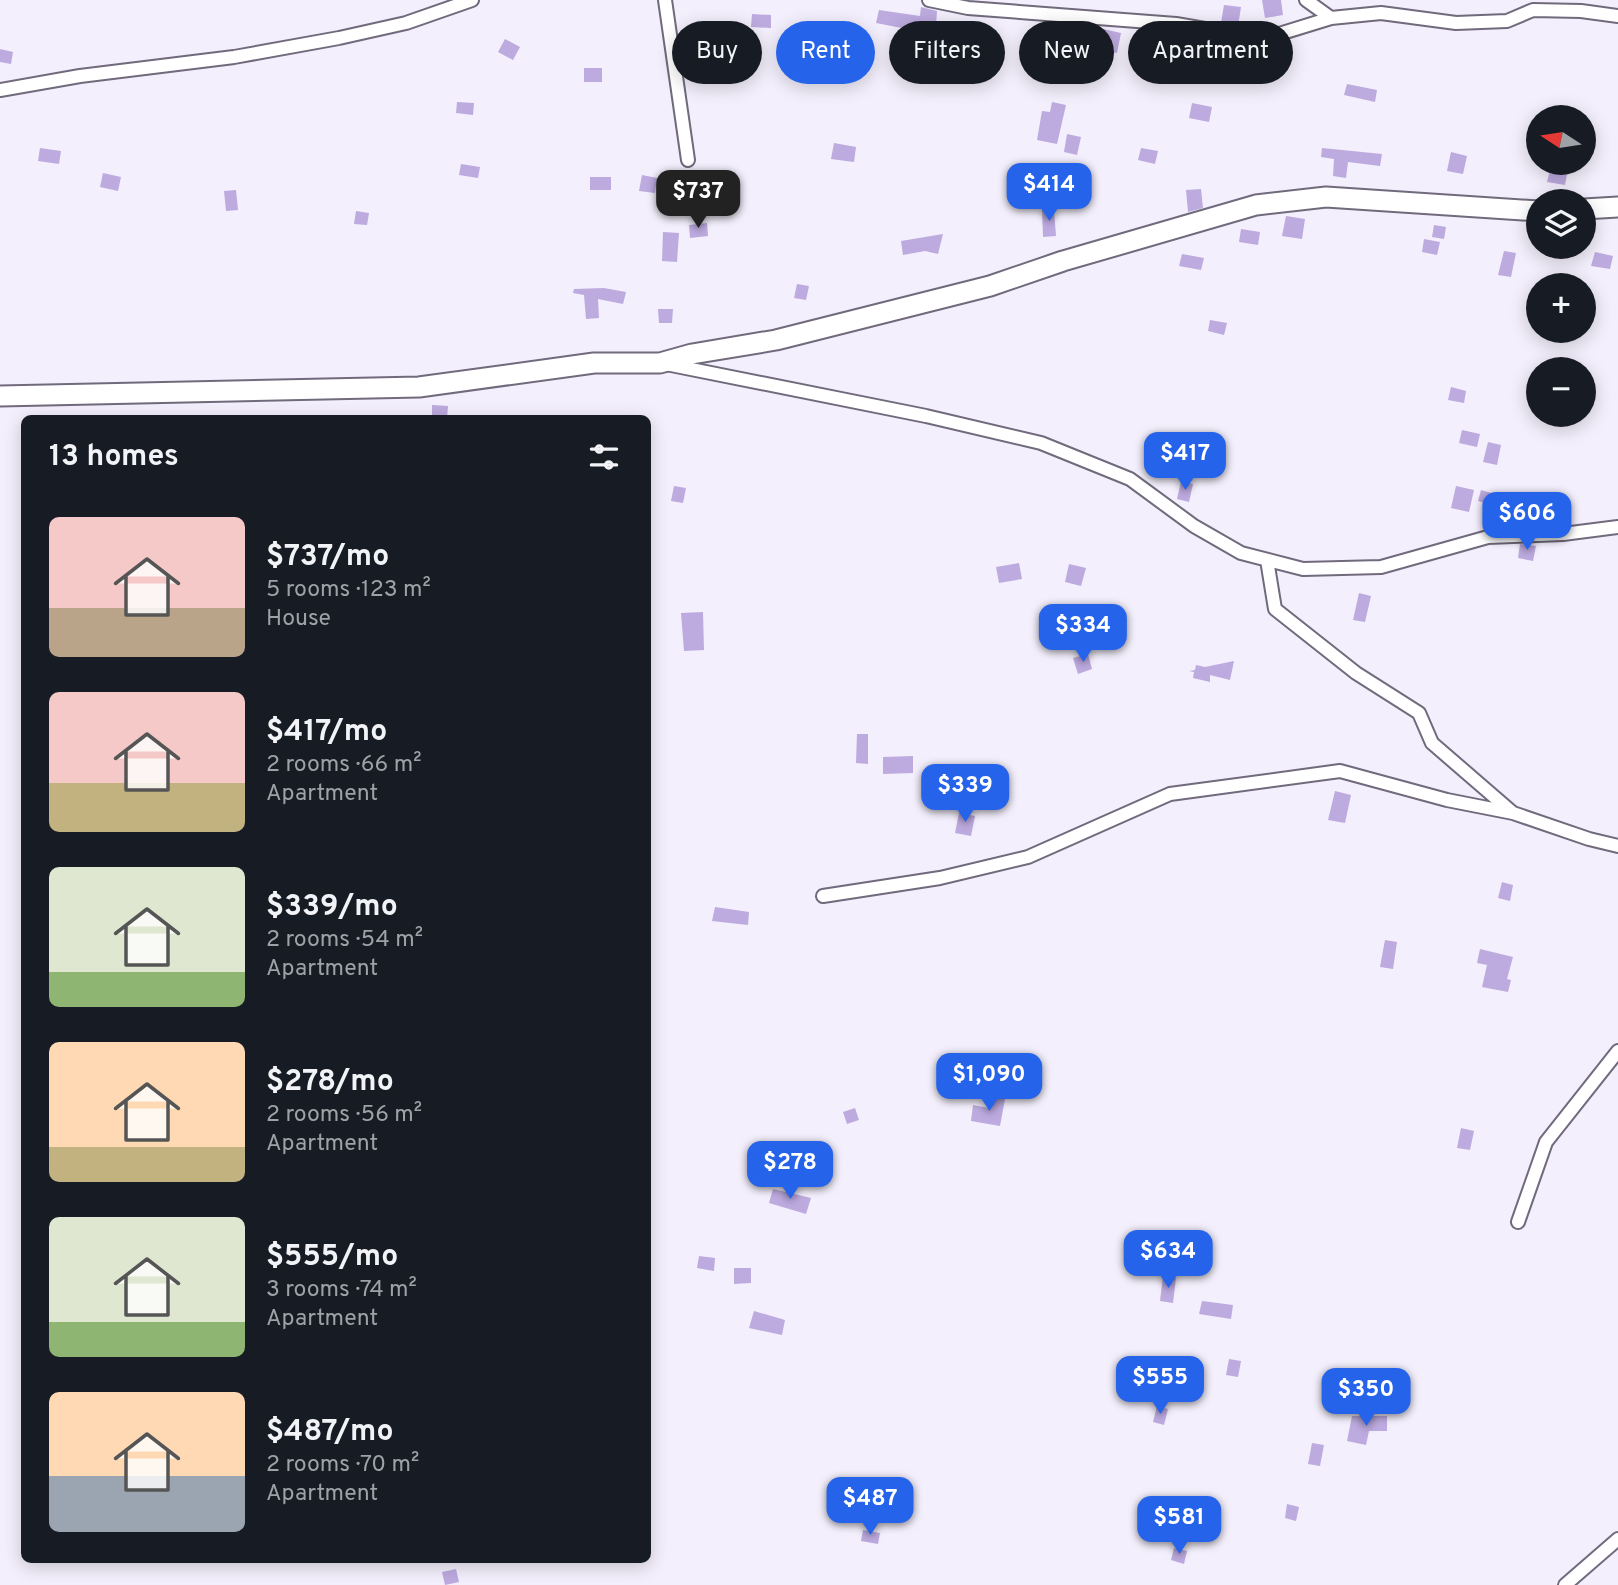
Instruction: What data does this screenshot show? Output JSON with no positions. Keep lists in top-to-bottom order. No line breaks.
{"north":"left","page":{"chip":["Buy","Rent","Filters","New","Apartment"],"map_buttons":["+","−"],"price":["$414","$737","$417","$606","$334","$339","$1,090","$278","$634","$555","$350","$487","$581"],"heading":"13 homes","list":[{"name":"$737/mo","note":"5 rooms · 123 m² · House"},{"name":"$417/mo","note":"2 rooms · 66 m² · Apartment"},{"name":"$339/mo","note":"2 rooms · 54 m² · Apartment"},{"name":"$278/mo","note":"2 rooms · 56 m² · Apartment"},{"name":"$555/mo","note":"3 rooms · 74 m² · Apartment"},{"name":"$487/mo","note":"2 rooms · 70 m² · Apartment"}]}}
